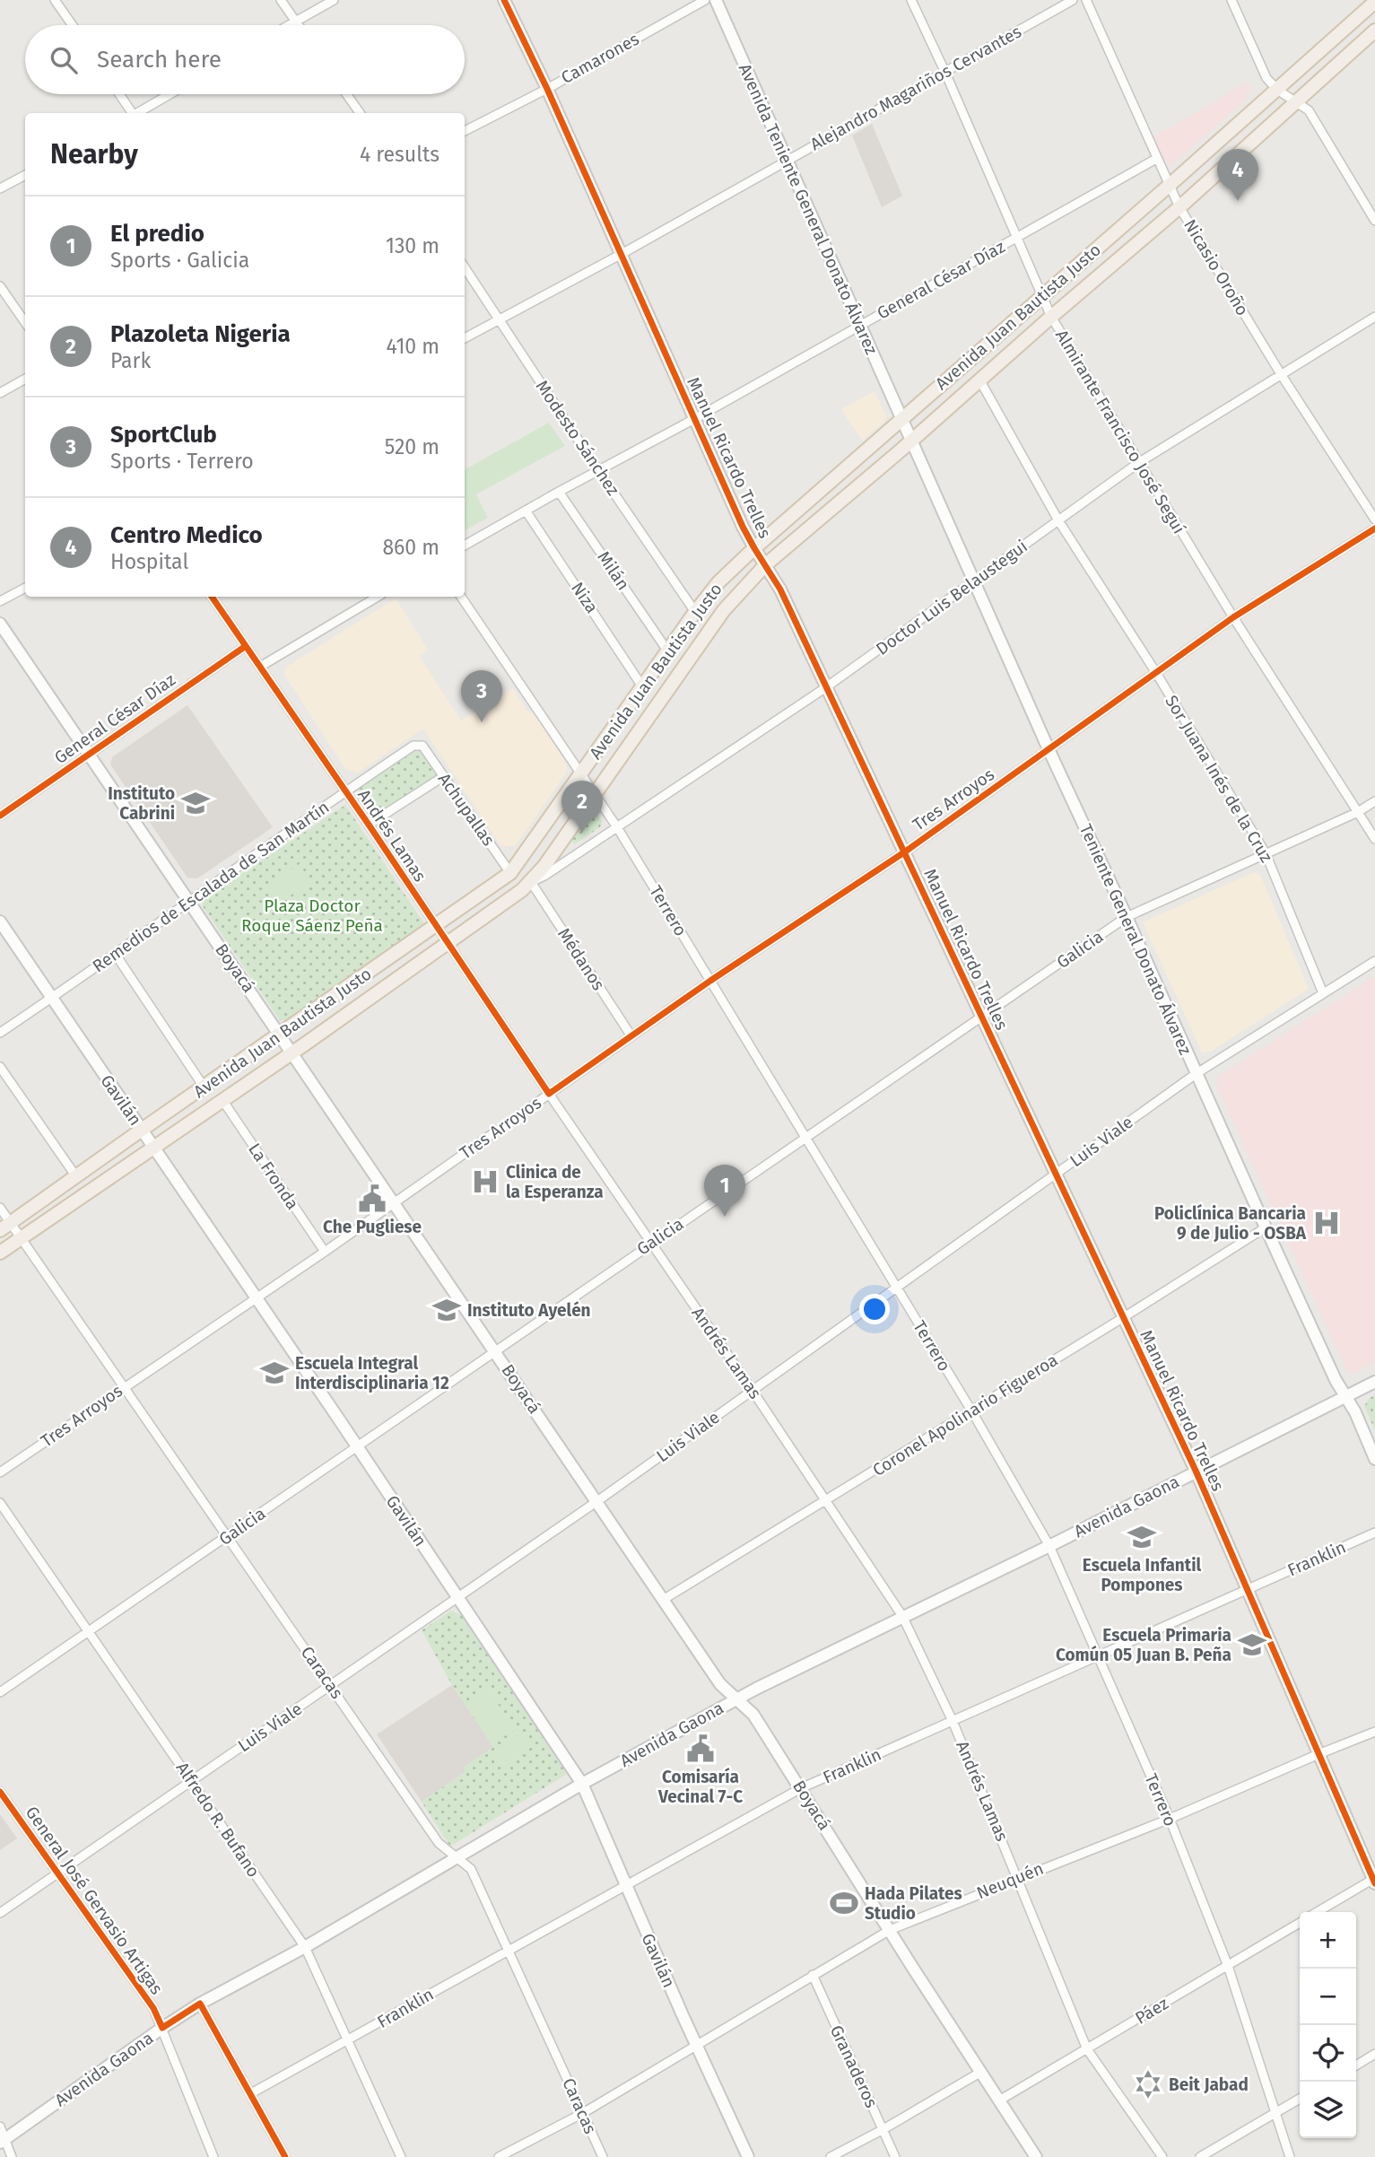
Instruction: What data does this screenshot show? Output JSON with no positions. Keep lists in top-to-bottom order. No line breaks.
{"streets":{"main road":["Avenida Juan Bautista Justo"],"street":["Camarones","Alejandro Magariños Cervantes","Avenida Teniente General Donato Álvarez","Nicasio Oroño","General César Díaz","Almirante Francisco José Seguí","Modesto Sánchez","Manuel Ricardo Trelles","Milán","Niza","Doctor Luis Belaustegui","Sor Juana Inés de la Cruz","Tres Arroyos","Achupallas","Andrés Lamas","Remedios de Escalada de San Martín","Terrero","Teniente General Donato Álvarez","Galicia","Médanos","Boyacá","Gavilán","Luis Viale","La Fronda","Coronel Apolinario Figueroa","Avenida Gaona","Franklin","Caracas","Alfredo R. Bufano","Neuquén","General José Gervasio Artigas","Páez","Granaderos"]},"crossings":[["Camarones","Manuel Ricardo Trelles"],["Alejandro Magariños Cervantes","Avenida Teniente General Donato Álvarez"],["Alejandro Magariños Cervantes","Almirante Francisco José Seguí"],["Alejandro Magariños Cervantes","Modesto Sánchez"],["Alejandro Magariños Cervantes","Manuel Ricardo Trelles"],["Avenida Teniente General Donato Álvarez","General César Díaz"],["Avenida Teniente General Donato Álvarez","Avenida Juan Bautista Justo"],["Avenida Teniente General Donato Álvarez","Teniente General Donato Álvarez"],["Nicasio Oroño","General César Díaz"],["Nicasio Oroño","Avenida Juan Bautista Justo"],["Nicasio Oroño","Doctor Luis Belaustegui"],["General César Díaz","Almirante Francisco José Seguí"],["General César Díaz","Modesto Sánchez"],["General César Díaz","Manuel Ricardo Trelles"],["General César Díaz","Milán"],["General César Díaz","Niza"],["General César Díaz","Andrés Lamas"],["General César Díaz","Boyacá"],["Avenida Juan Bautista Justo","Almirante Francisco José Seguí"],["Avenida Juan Bautista Justo","Modesto Sánchez"],["Avenida Juan Bautista Justo","Manuel Ricardo Trelles"],["Avenida Juan Bautista Justo","Milán"],["Avenida Juan Bautista Justo","Niza"],["Avenida Juan Bautista Justo","Doctor Luis Belaustegui"],["Avenida Juan Bautista Justo","Sor Juana Inés de la Cruz"],["Avenida Juan Bautista Justo","Achupallas"],["Avenida Juan Bautista Justo","Andrés Lamas"],["Avenida Juan Bautista Justo","Terrero"],["Avenida Juan Bautista Justo","Teniente General Donato Álvarez"],["Avenida Juan Bautista Justo","Médanos"],["Avenida Juan Bautista Justo","Boyacá"],["Avenida Juan Bautista Justo","Gavilán"],["Avenida Juan Bautista Justo","La Fronda"],["Avenida Juan Bautista Justo","Caracas"],["Almirante Francisco José Seguí","Doctor Luis Belaustegui"],["Almirante Francisco José Seguí","Tres Arroyos"],["Almirante Francisco José Seguí","Galicia"],["Manuel Ricardo Trelles","Doctor Luis Belaustegui"],["Manuel Ricardo Trelles","Tres Arroyos"],["Manuel Ricardo Trelles","Galicia"],["Manuel Ricardo Trelles","Luis Viale"],["Manuel Ricardo Trelles","Coronel Apolinario Figueroa"],["Manuel Ricardo Trelles","Avenida Gaona"],["Manuel Ricardo Trelles","Franklin"],["Manuel Ricardo Trelles","Neuquén"],["Doctor Luis Belaustegui","Sor Juana Inés de la Cruz"],["Doctor Luis Belaustegui","Terrero"],["Doctor Luis Belaustegui","Teniente General Donato Álvarez"],["Doctor Luis Belaustegui","Médanos"],["Sor Juana Inés de la Cruz","Tres Arroyos"],["Sor Juana Inés de la Cruz","Galicia"],["Sor Juana Inés de la Cruz","Luis Viale"],["Tres Arroyos","Andrés Lamas"],["Tres Arroyos","Terrero"],["Tres Arroyos","Teniente General Donato Álvarez"],["Tres Arroyos","Médanos"],["Tres Arroyos","Boyacá"],["Tres Arroyos","Gavilán"],["Tres Arroyos","La Fronda"],["Tres Arroyos","Caracas"],["Achupallas","Remedios de Escalada de San Martín"],["Andrés Lamas","Remedios de Escalada de San Martín"],["Andrés Lamas","Galicia"],["Andrés Lamas","Luis Viale"],["Andrés Lamas","Coronel Apolinario Figueroa"],["Andrés Lamas","Avenida Gaona"],["Andrés Lamas","Franklin"],["Andrés Lamas","Neuquén"],["Andrés Lamas","Páez"],["Remedios de Escalada de San Martín","Boyacá"],["Remedios de Escalada de San Martín","Gavilán"],["Terrero","Galicia"],["Terrero","Luis Viale"],["Terrero","Coronel Apolinario Figueroa"],["Terrero","Avenida Gaona"],["Terrero","Franklin"],["Terrero","Neuquén"],["Terrero","Páez"],["Teniente General Donato Álvarez","Galicia"],["Teniente General Donato Álvarez","Luis Viale"],["Teniente General Donato Álvarez","Coronel Apolinario Figueroa"],["Teniente General Donato Álvarez","Avenida Gaona"],["Galicia","Boyacá"],["Galicia","Gavilán"],["Galicia","Caracas"],["Galicia","Alfredo R. Bufano"],["Boyacá","Luis Viale"],["Boyacá","Coronel Apolinario Figueroa"],["Boyacá","Avenida Gaona"],["Boyacá","Franklin"],["Boyacá","Neuquén"],["Boyacá","Páez"],["Gavilán","Luis Viale"],["Gavilán","Avenida Gaona"],["Gavilán","Franklin"],["Gavilán","Neuquén"],["Luis Viale","Caracas"],["Luis Viale","Alfredo R. Bufano"],["Luis Viale","General José Gervasio Artigas"],["Avenida Gaona","Caracas"],["Avenida Gaona","Alfredo R. Bufano"],["Avenida Gaona","General José Gervasio Artigas"],["Franklin","Caracas"],["Franklin","Alfredo R. Bufano"],["Caracas","Neuquén"],["Neuquén","Granaderos"]],"parks":["Plaza Doctor Roque Sáenz Peña"],"places":{"school or university":["Instituto Cabrini","Instituto Ayelén","Escuela Integral Interdisciplinaria 12","Escuela Infantil Pompones","Escuela Primaria Común 05 Juan B. Peña"],"hospital":["Clinica de la Esperanza","Policlínica Bancaria 9 de Julio - OSBA"],"public building":["Che Pugliese","Comisaría Vecinal 7-C"],"sports":["Hada Pilates Studio"],"synagogue":["Beit Jabad"]},"page":{"search":"Search here","heading":["Nearby","4 results"],"pins":["4","3","2","1"],"list":[{"mark":"1","name":"El predio","note":"Sports · Galicia","value":"130 m"},{"mark":"2","name":"Plazoleta Nigeria","note":"Park","value":"410 m"},{"mark":"3","name":"SportClub","note":"Sports · Terrero","value":"520 m"},{"mark":"4","name":"Centro Medico","note":"Hospital","value":"860 m"}],"map_buttons":["+","−"]}}
